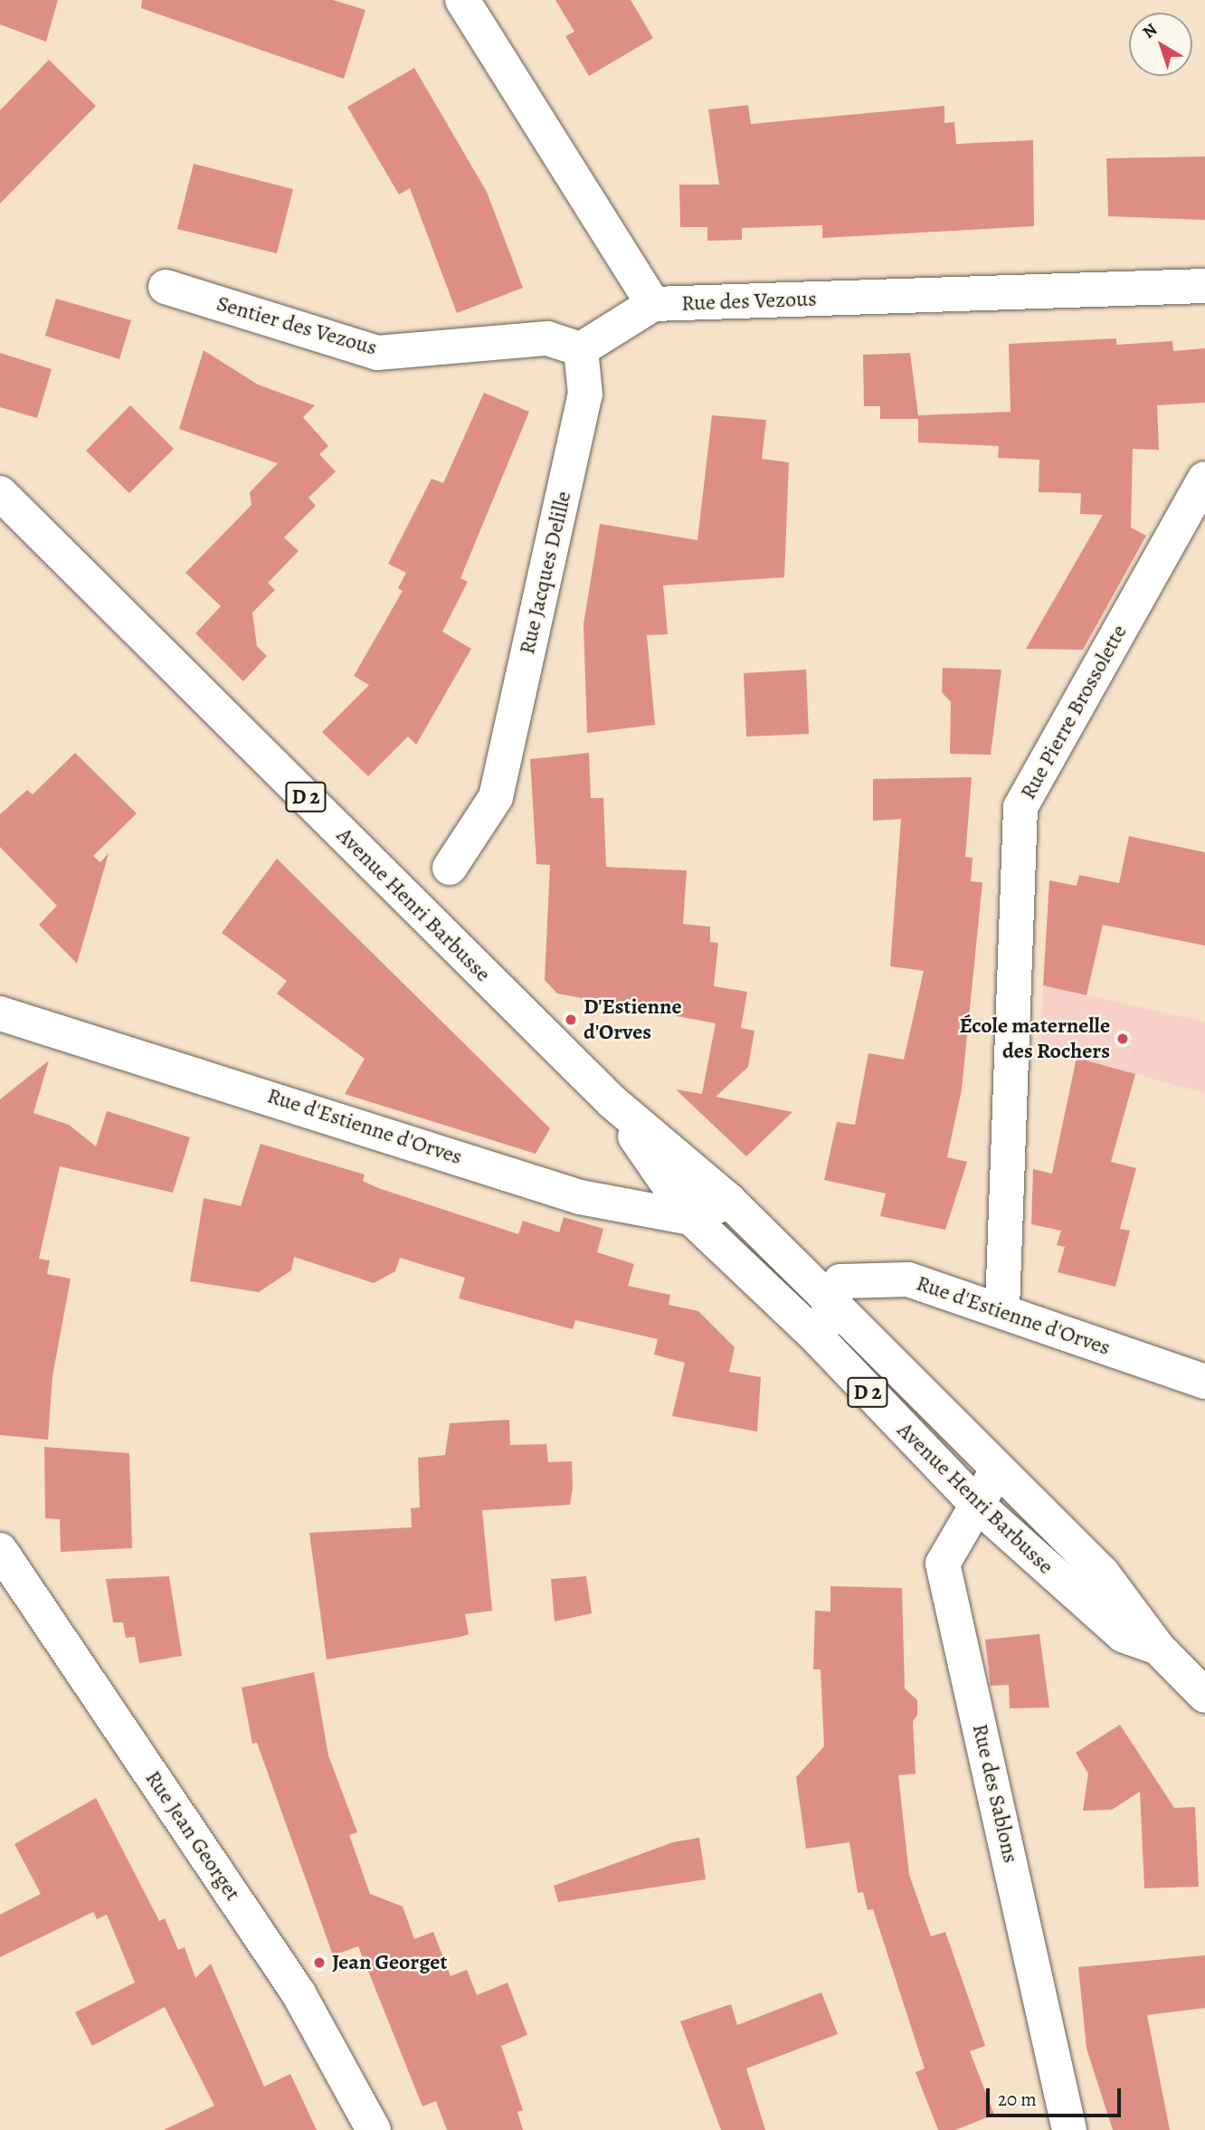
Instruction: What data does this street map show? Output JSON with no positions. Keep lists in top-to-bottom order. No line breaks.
{"streets":{"street":["Rue des Vezous","Sentier des Vezous","Rue Jacques Delille","Rue Pierre Brossolette","D 2","Avenue Henri Barbusse","Rue d'Estienne d'Orves","Rue des Sablons","Rue Jean Georget"]},"crossings":[["Sentier des Vezous","Rue Jacques Delille"],["Rue Pierre Brossolette","Rue d'Estienne d'Orves"],["Avenue Henri Barbusse","Rue d'Estienne d'Orves"],["Avenue Henri Barbusse","Rue des Sablons"]],"places":["D'Estienne d'Orves","École maternelle des Rochers","Jean Georget"],"scale_bar":"20 m","north":"top left"}
